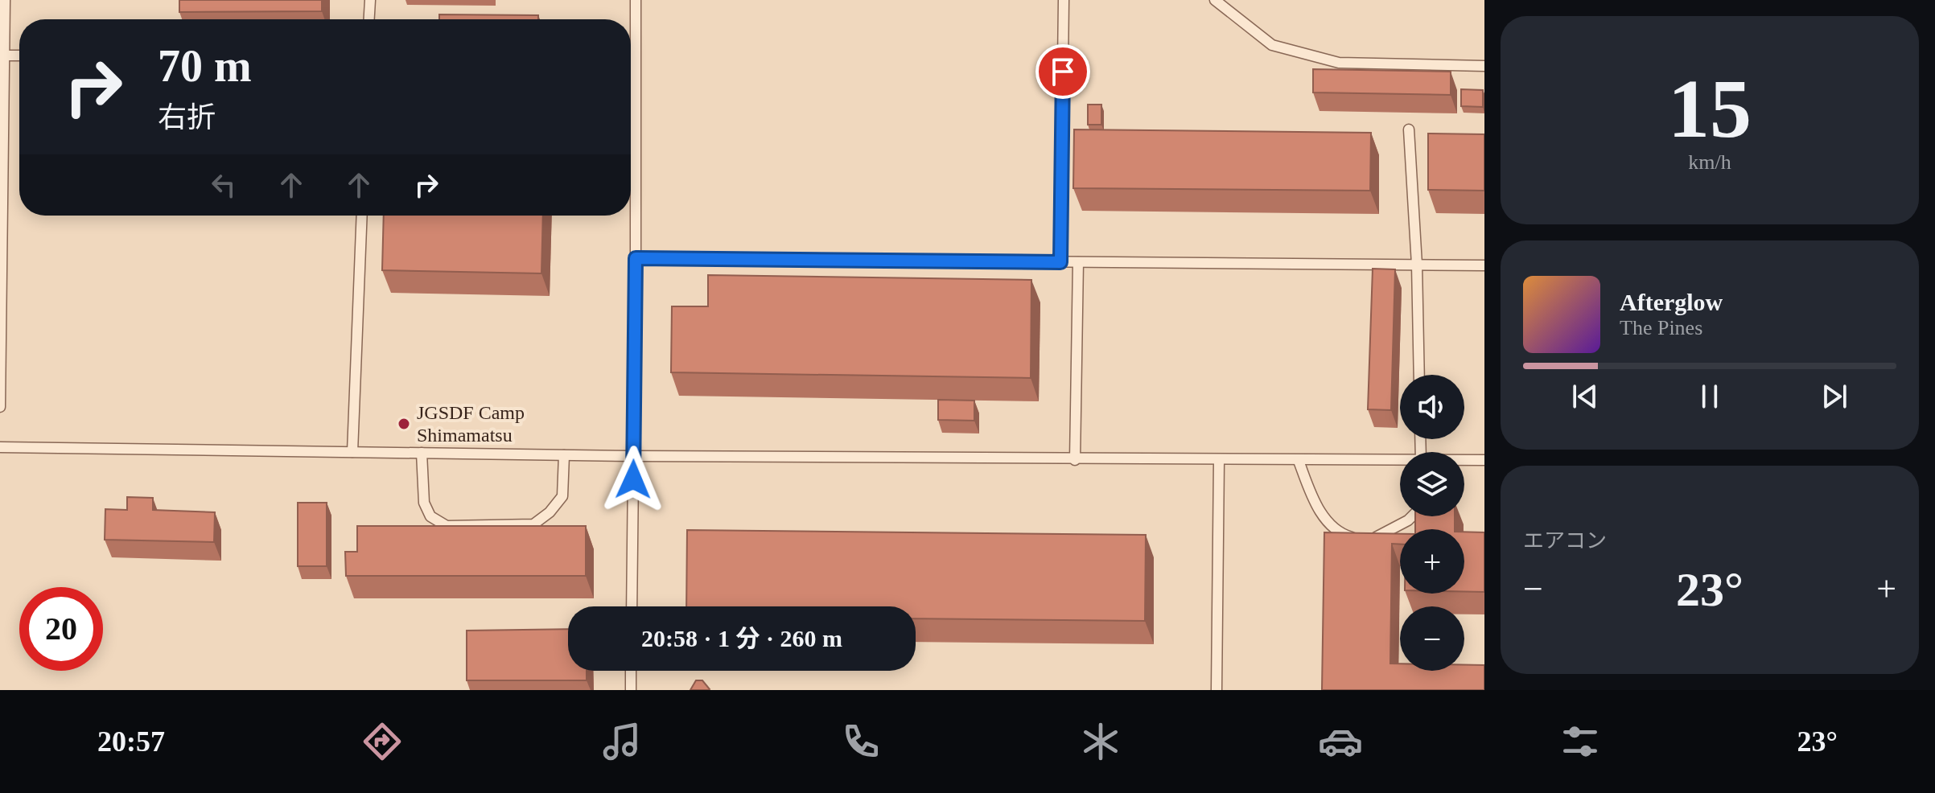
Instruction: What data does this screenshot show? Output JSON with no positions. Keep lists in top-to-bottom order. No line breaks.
{"places":["JGSDF Camp Shimamatsu"],"page":{"tile":[["15","km/h"],"エアコン"],"turn":["70 m","右折"],"song":["Afterglow","The Pines"],"map_buttons":["+","−"],"heat":["−","23°","+"],"limit":"20","trip":"20:58 · 1 分 · 260 m","tabs":["20:57","23°"]}}
